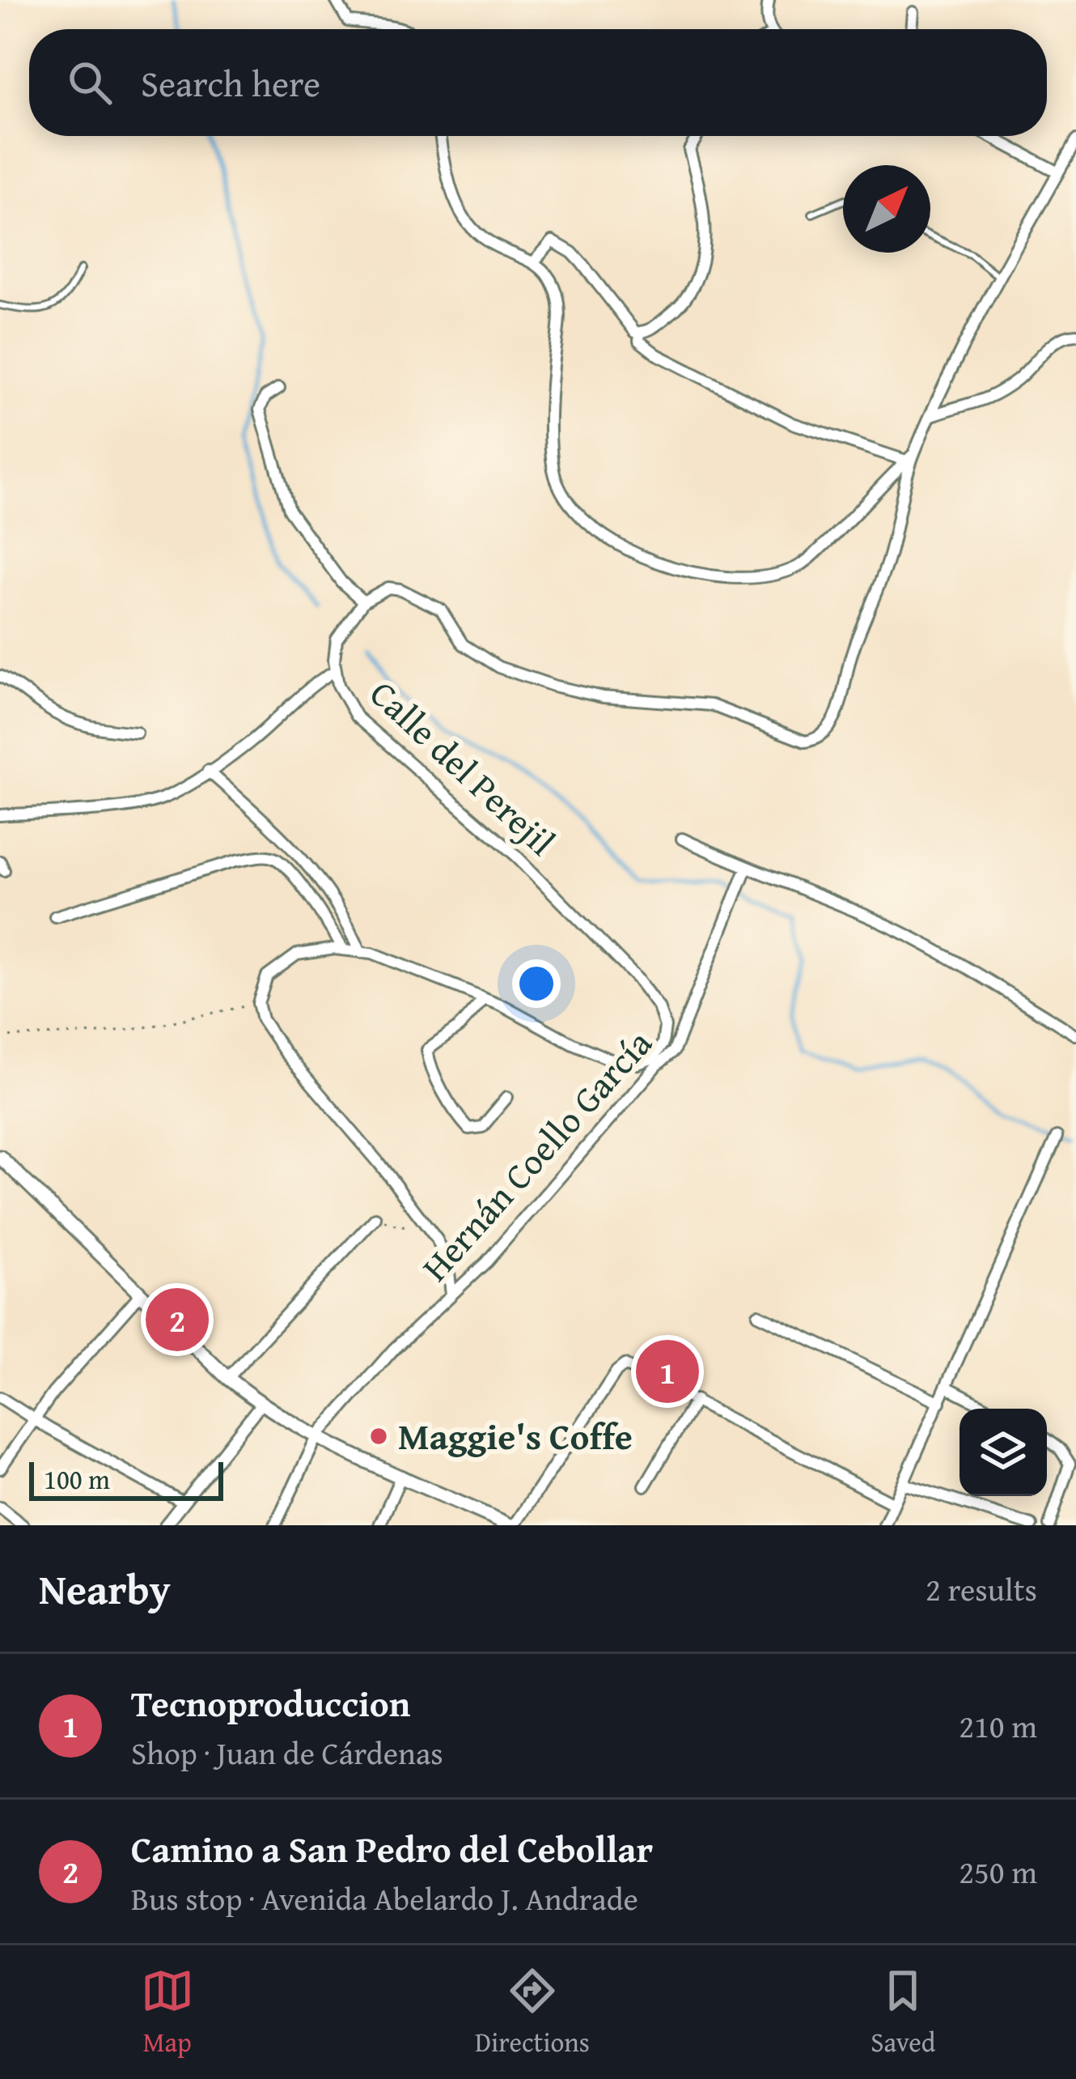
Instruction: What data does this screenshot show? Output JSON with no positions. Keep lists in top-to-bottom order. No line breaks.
{"streets":{"street":["Calle del Perejil","Hernán Coello García"]},"crossings":[["Calle del Perejil","Hernán Coello García"]],"places":["Maggie's Coffe"],"scale_bar":"100 m","north":"top right","page":{"search":"Search here","pins":["2","1"],"scale":"100 m","heading":["Nearby","2 results"],"list":[{"mark":"1","name":"Tecnoproduccion","note":"Shop · Juan de Cárdenas","value":"210 m"},{"mark":"2","name":"Camino a San Pedro del Cebollar","note":"Bus stop · Avenida Abelardo J. Andrade","value":"250 m"}],"nav":["Map","Directions","Saved"]}}
